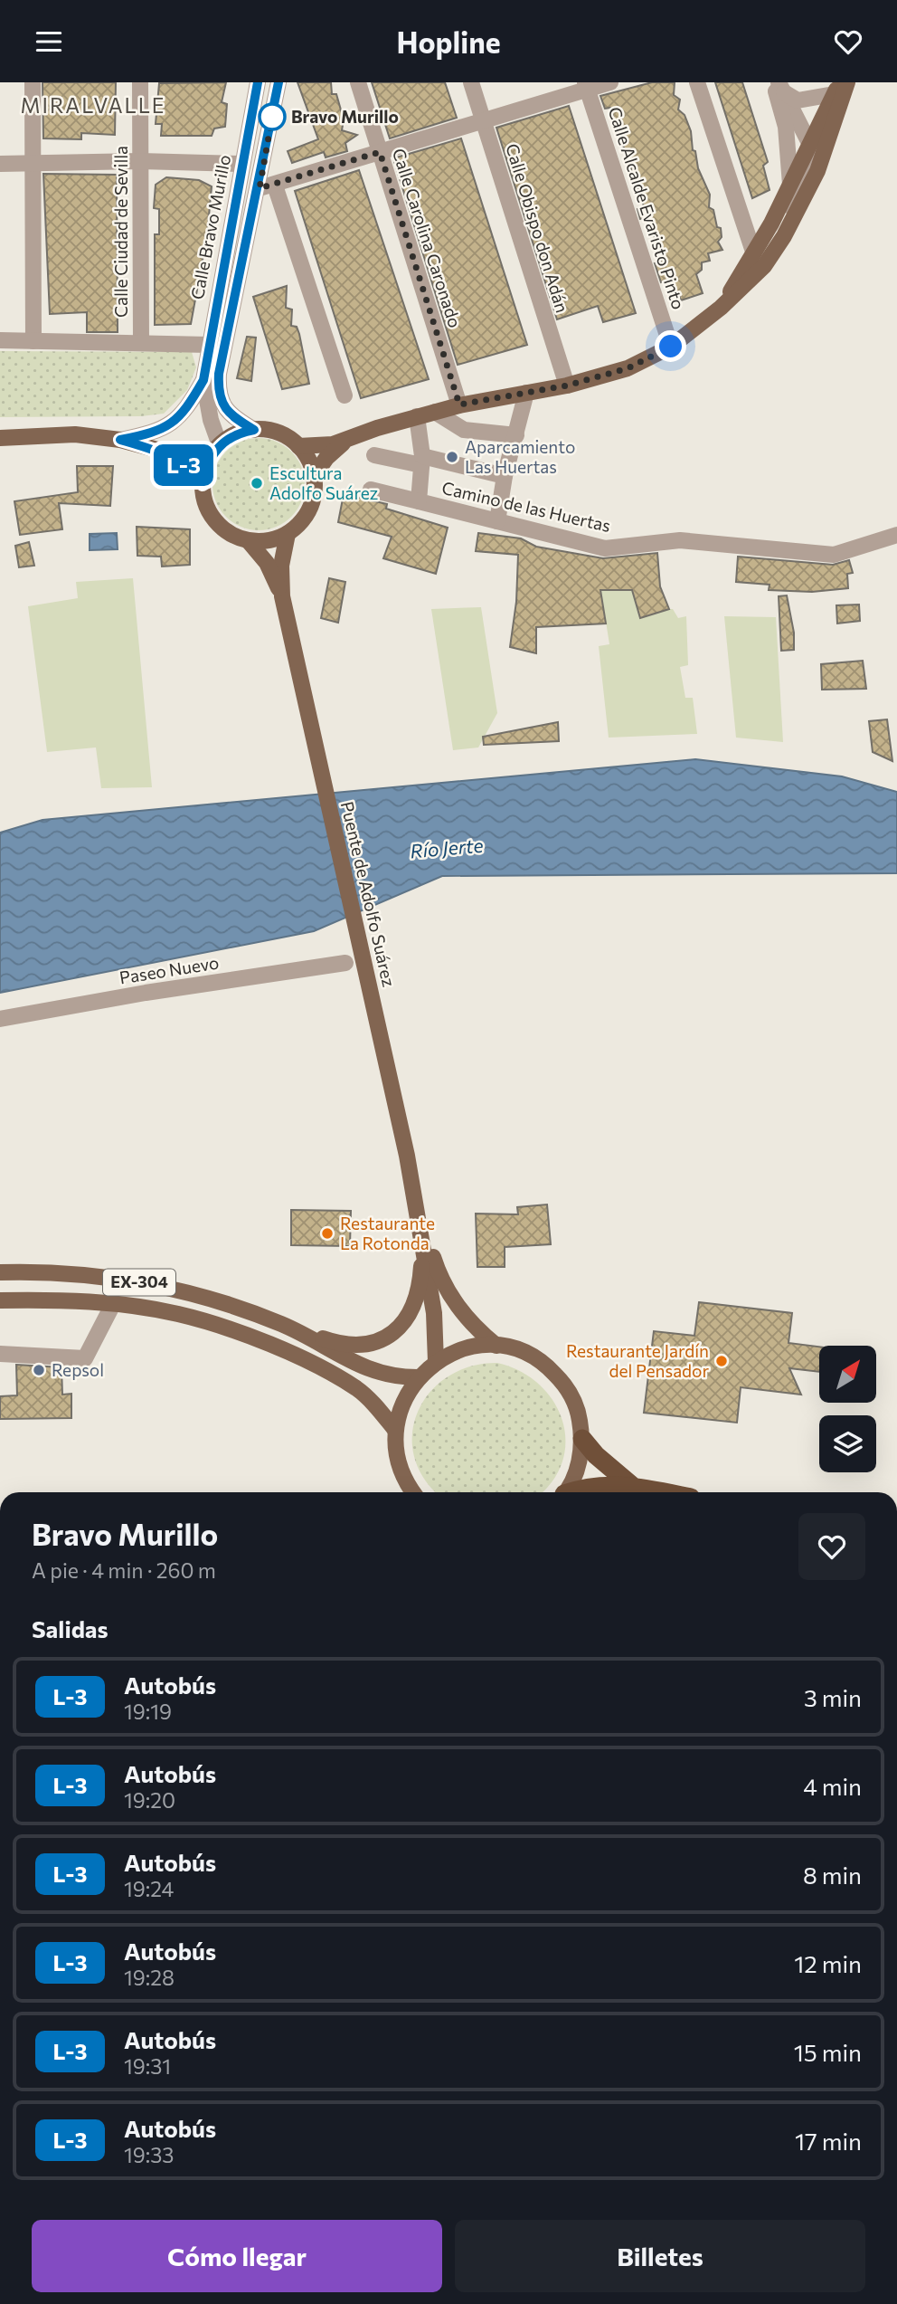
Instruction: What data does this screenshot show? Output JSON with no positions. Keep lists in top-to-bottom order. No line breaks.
{"streets":{"main road":["Puente de Adolfo Suárez","EX-304"],"street":["Calle Alcalde Evaristo Pinto","Calle Bravo Murillo","Calle Obispo don Adán","Calle Ciudad de Sevilla","Calle Carolina Caronado","Camino de las Huertas","Paseo Nuevo"]},"districts":["MIRALVALLE"],"water":["Río Jerte"],"places":["Bravo Murillo","Aparcamiento Las Huertas","Escultura Adolfo Suárez","Restaurante La Rotonda","Restaurante Jardín del Pensador","Repsol"],"lines":["bus line L-3"],"north":"top right","page":{"header":"Hopline","on_map":"L-3","heading":[["Bravo Murillo","A pie · 4 min · 260 m"],"Salidas"],"list":[{"mark":"L-3","name":"Autobús","note":"19:19","value":"3 min"},{"mark":"L-3","name":"Autobús","note":"19:20","value":"4 min"},{"mark":"L-3","name":"Autobús","note":"19:24","value":"8 min"},{"mark":"L-3","name":"Autobús","note":"19:28","value":"12 min"},{"mark":"L-3","name":"Autobús","note":"19:31","value":"15 min"},{"mark":"L-3","name":"Autobús","note":"19:33","value":"17 min"}],"buttons":["Cómo llegar","Billetes"]}}
